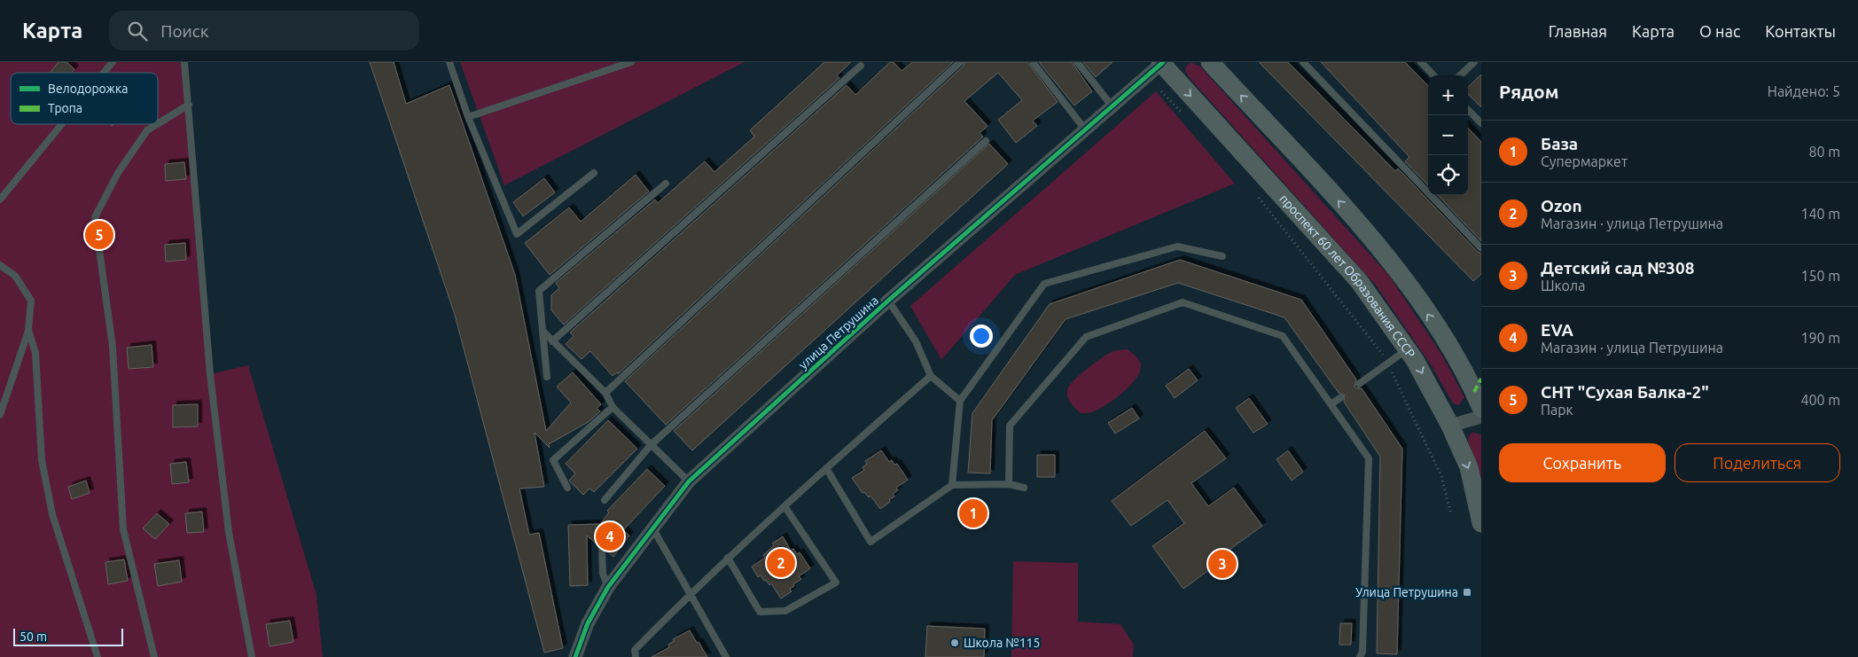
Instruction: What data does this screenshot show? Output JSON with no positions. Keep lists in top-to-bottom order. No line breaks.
{"streets":{"main road":["проспект 60 лет Образования СССР"],"street":["улица Петрушина"]},"crossings":[["проспект 60 лет Образования СССР","улица Петрушина"]],"places":{"transit":["Улица Петрушина"],"other":["Школа №115"]},"legend":["Велодорожка","Тропа"],"scale_bar":"50 m","page":{"header":"Карта","search":"Поиск","nav":["Главная","Карта","О нас","Контакты"],"heading":["Рядом","Найдено: 5"],"map_buttons":["+","−"],"list":[{"mark":"1","name":"База","note":"Супермаркет","value":"80 m"},{"mark":"2","name":"Ozon","note":"Магазин · улица Петрушина","value":"140 m"},{"mark":"3","name":"Детский сад №308","note":"Школа","value":"150 m"},{"mark":"4","name":"EVA","note":"Магазин · улица Петрушина","value":"190 m"},{"mark":"5","name":"СНТ \"Сухая Балка-2\"","note":"Парк","value":"400 m"}],"pins":["5","1","4","2","3"],"buttons":["Сохранить","Поделиться"],"scale":"50 m"}}
